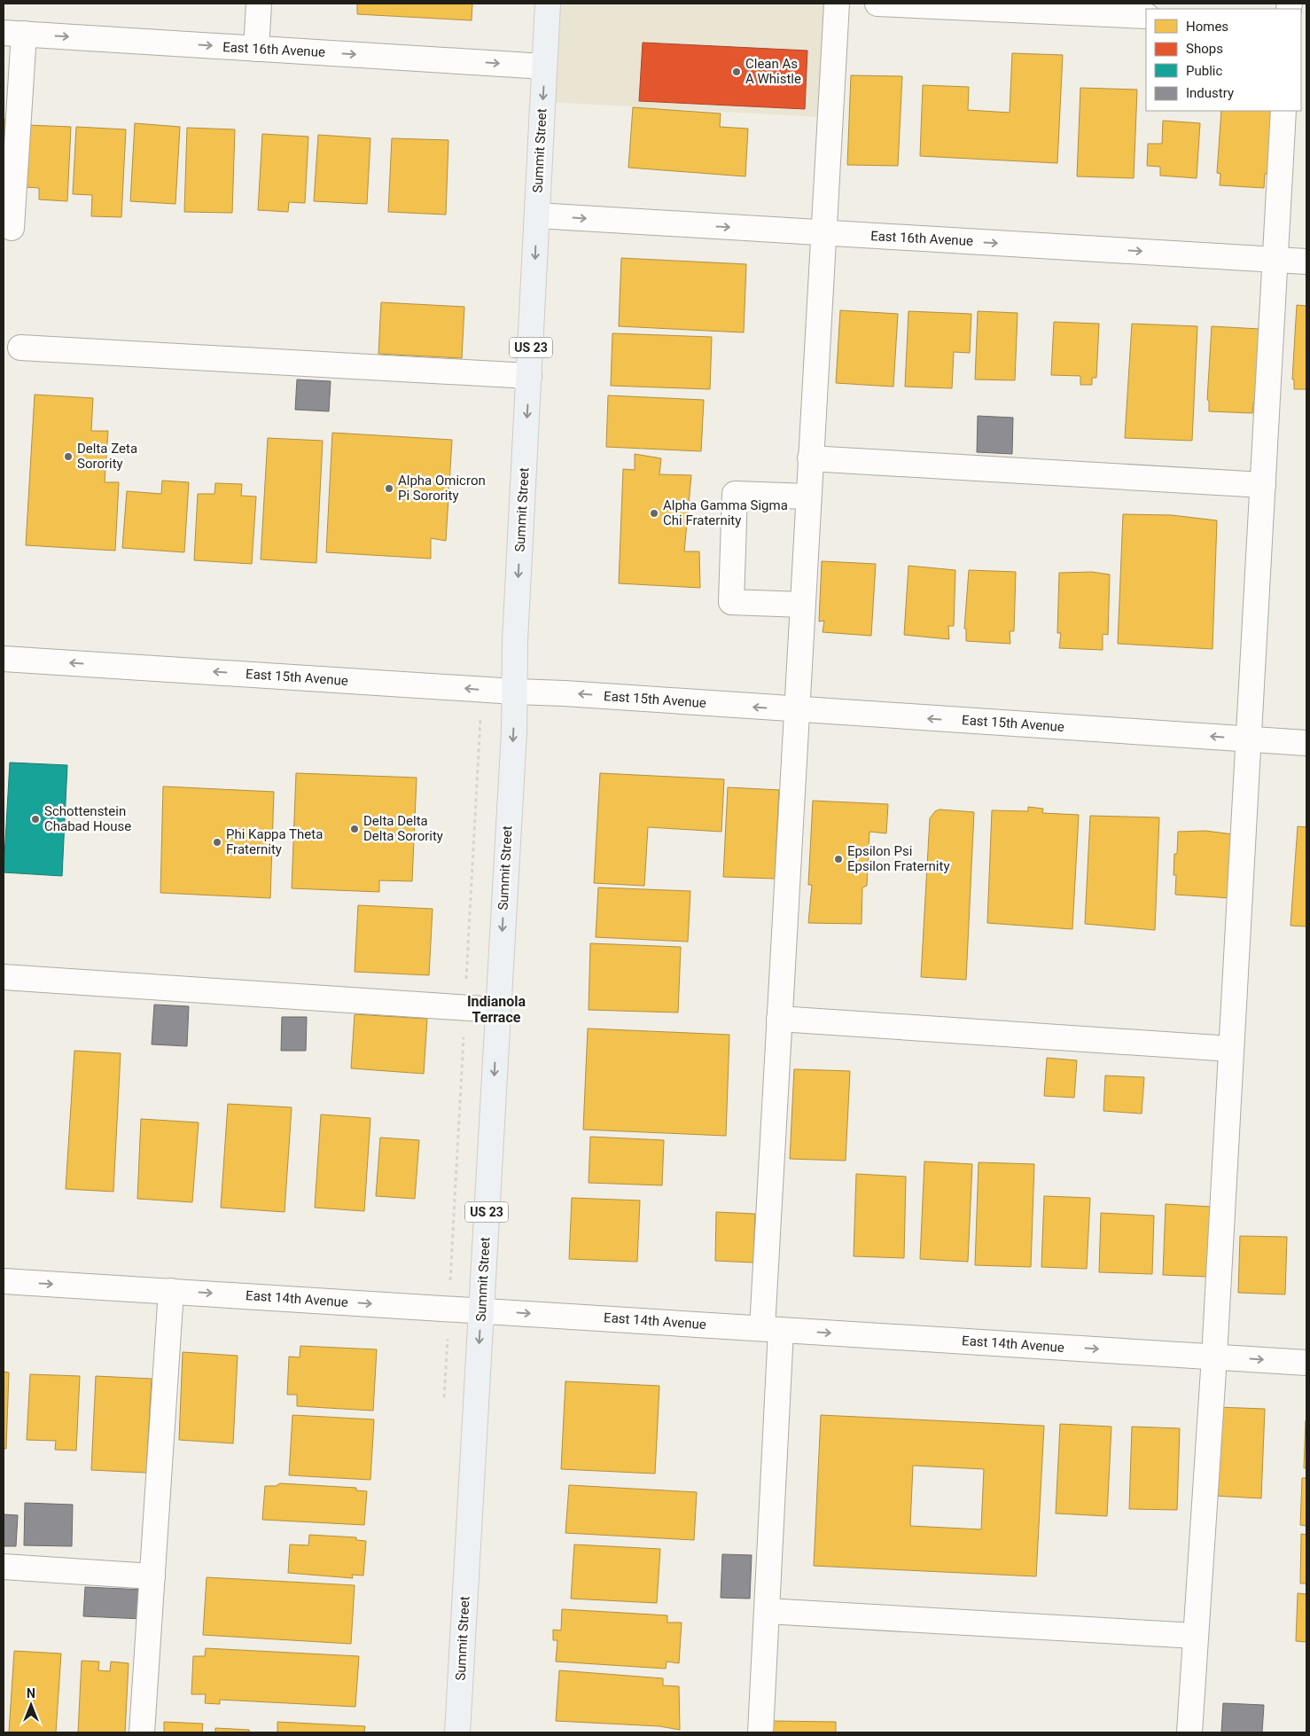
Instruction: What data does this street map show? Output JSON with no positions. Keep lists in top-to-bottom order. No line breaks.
{"streets":{"main road":["Summit Street","US 23"],"street":["East 16th Avenue","East 15th Avenue","East 14th Avenue"]},"crossings":[["East 16th Avenue","Summit Street"],["Summit Street","East 15th Avenue"],["Summit Street","East 14th Avenue"]],"one_way":["East 16th Avenue","Summit Street","East 15th Avenue","East 14th Avenue"],"districts":["Indianola Terrace"],"places":["Clean As A Whistle","Delta Zeta Sorority","Alpha Omicron Pi Sorority","Alpha Gamma Sigma Chi Fraternity","Schottenstein Chabad House","Delta Delta Delta Sorority","Phi Kappa Theta Fraternity","Epsilon Psi Epsilon Fraternity"],"legend":["Homes","Shops","Public","Industry"],"north":"top"}
